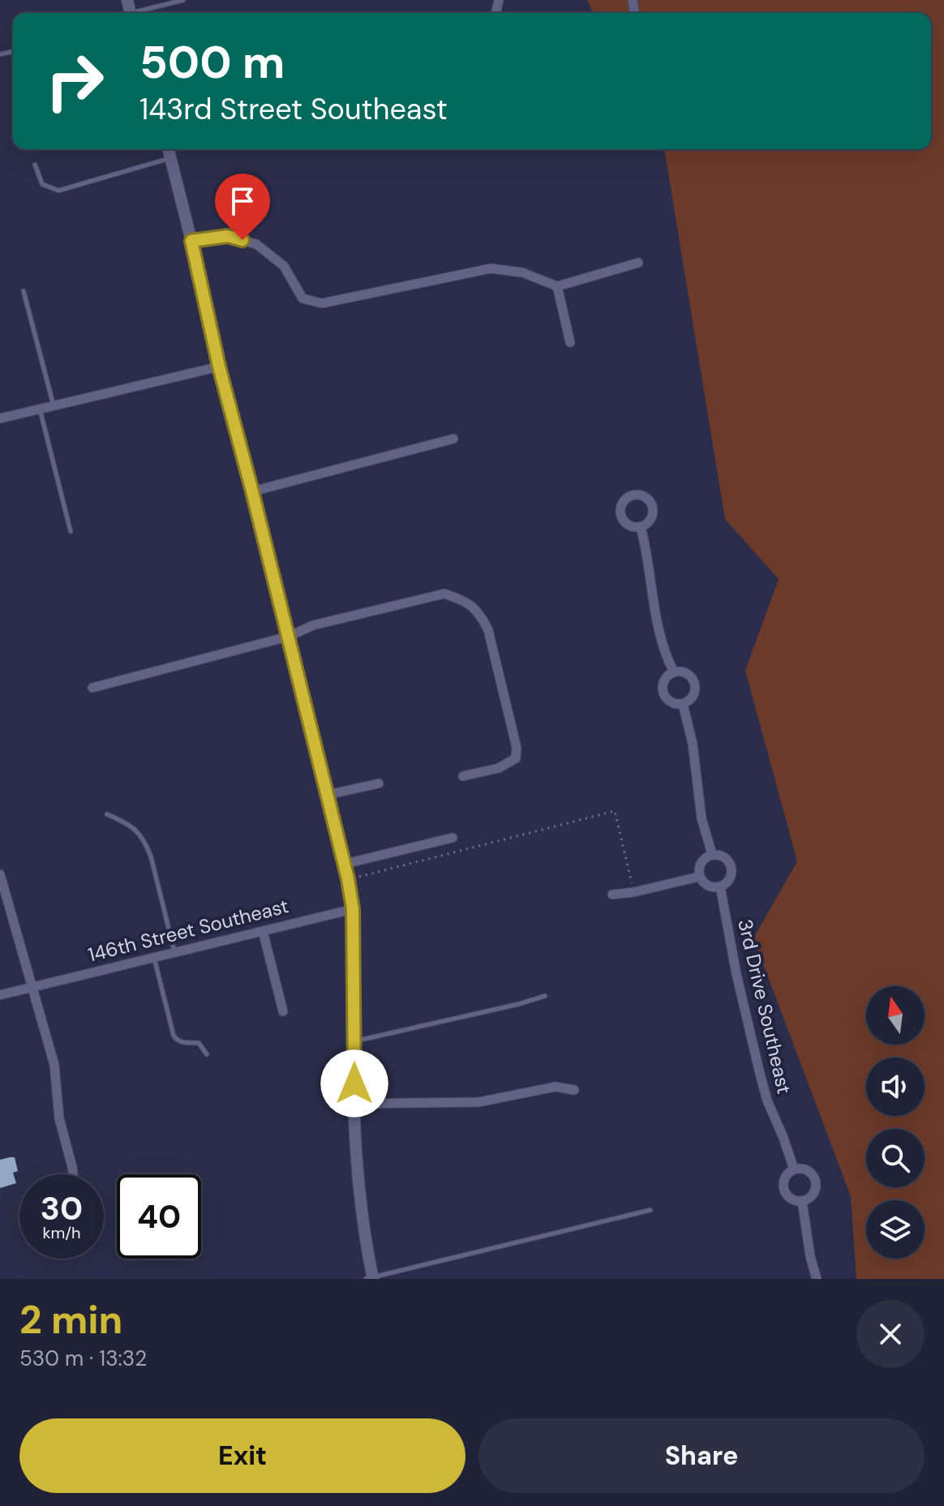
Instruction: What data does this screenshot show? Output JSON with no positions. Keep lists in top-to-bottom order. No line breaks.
{"streets":{"street":["146th Street Southeast","3rd Drive Southeast"]},"north":"top","page":{"turn":["500 m","143rd Street Southeast"],"speed":"30 km/h","limit":"40","heading":["2 min","530 m · 13:32"],"buttons":["Exit","Share"]}}
